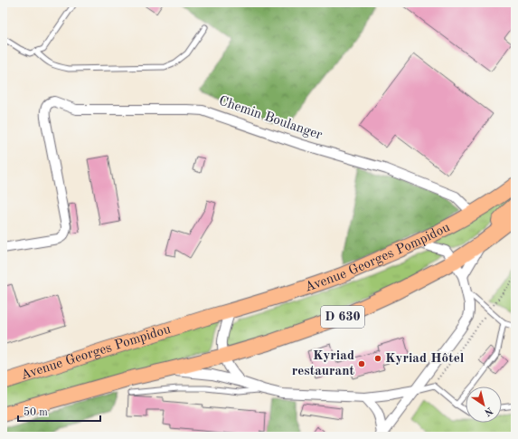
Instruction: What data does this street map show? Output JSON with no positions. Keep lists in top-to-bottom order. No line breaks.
{"streets":{"main road":["Avenue Georges Pompidou","D 630"],"street":["Chemin Boulanger"]},"crossings":[["Chemin Boulanger","Avenue Georges Pompidou"]],"places":["Kyriad Hôtel","Kyriad restaurant"],"scale_bar":"50 m","north":"bottom right"}
